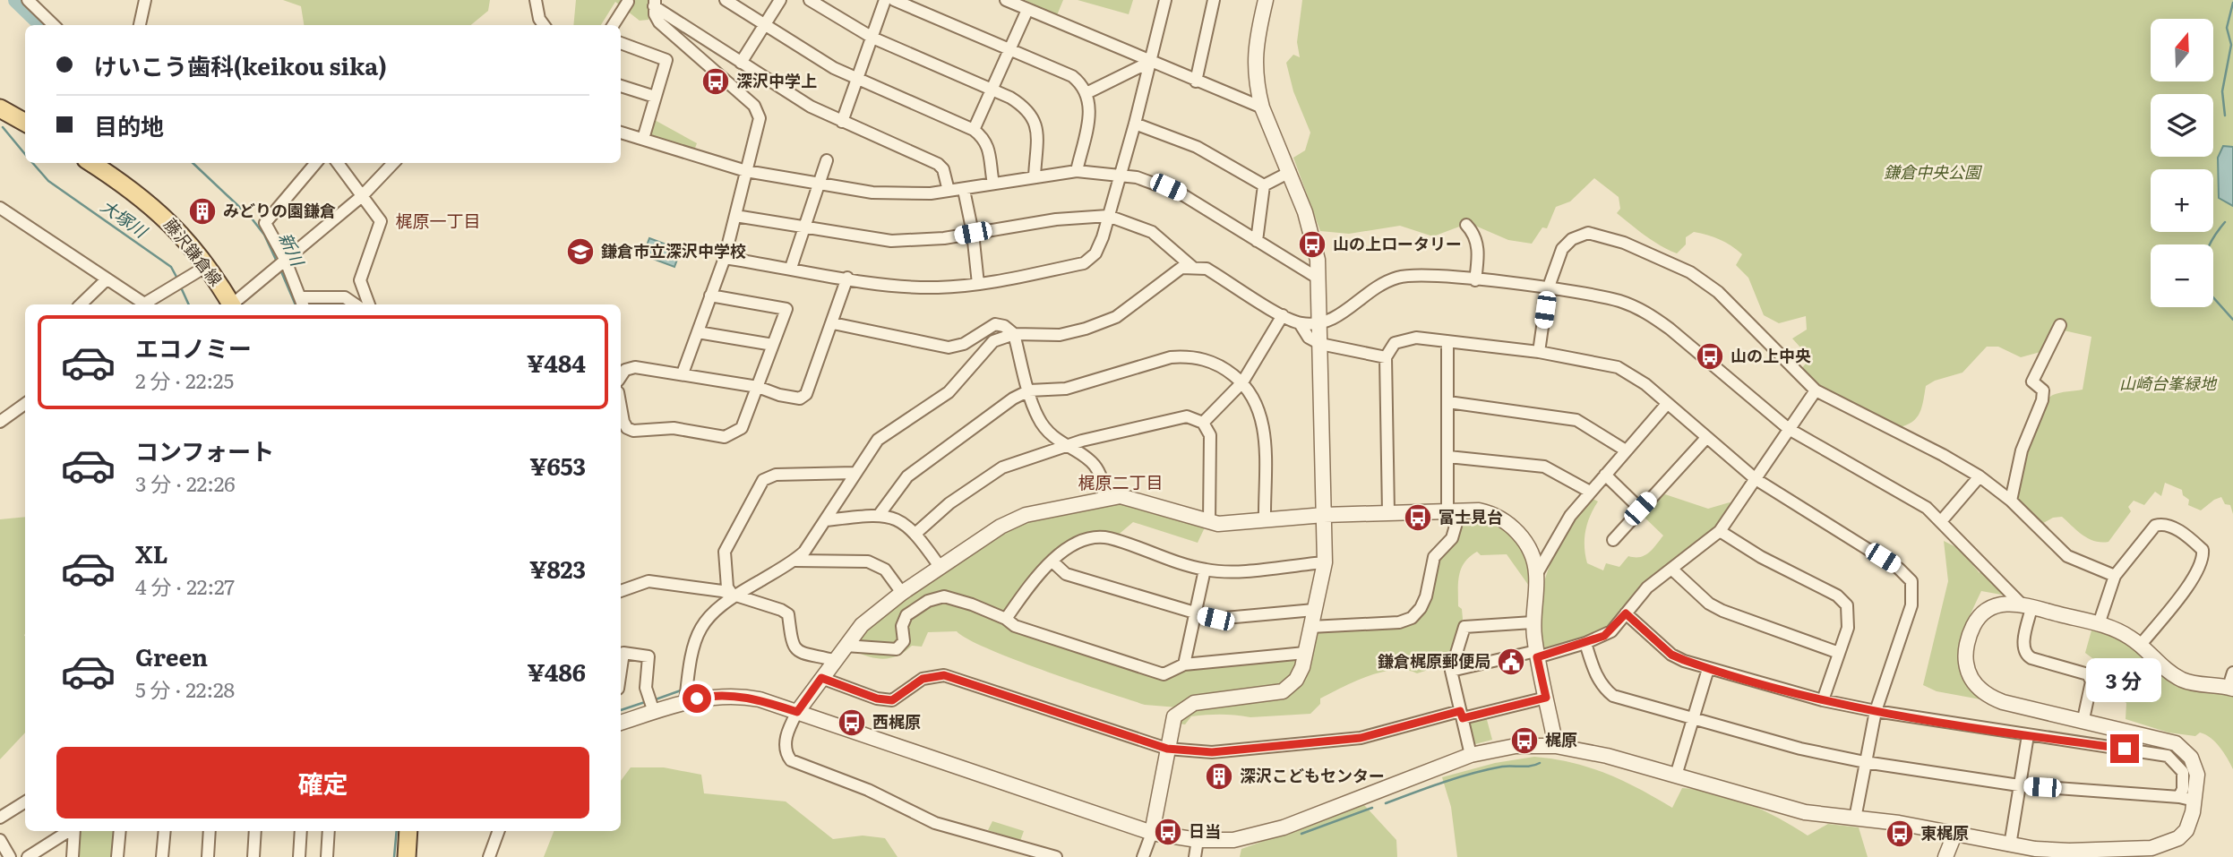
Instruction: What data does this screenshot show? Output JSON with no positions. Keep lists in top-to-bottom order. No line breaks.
{"streets":{"main road":["藤沢鎌倉線"]},"districts":["梶原一丁目","梶原二丁目"],"water":["大塚川","新川"],"parks":["鎌倉中央公園","山崎台峯緑地"],"places":{"bus stop":["深沢中学上","山の上ロータリー","山の上中央","富士見台","西梶原","梶原","日当","東梶原"],"building":["みどりの園鎌倉","深沢こどもセンター"],"school or university":["鎌倉市立深沢中学校"],"public building":["鎌倉梶原郵便局"]},"north":"top","page":{"map_buttons":["+","−"],"banner":["けいこう歯科(keikou sika)","目的地"],"list":[{"name":"エコノミー","note":"2 分 · 22:25","value":"¥484"},{"name":"コンフォート","note":"3 分 · 22:26","value":"¥653"},{"name":"XL","note":"4 分 · 22:27","value":"¥823"},{"name":"Green","note":"5 分 · 22:28","value":"¥486"}],"bubble":"3 分","buttons":"確定"}}
